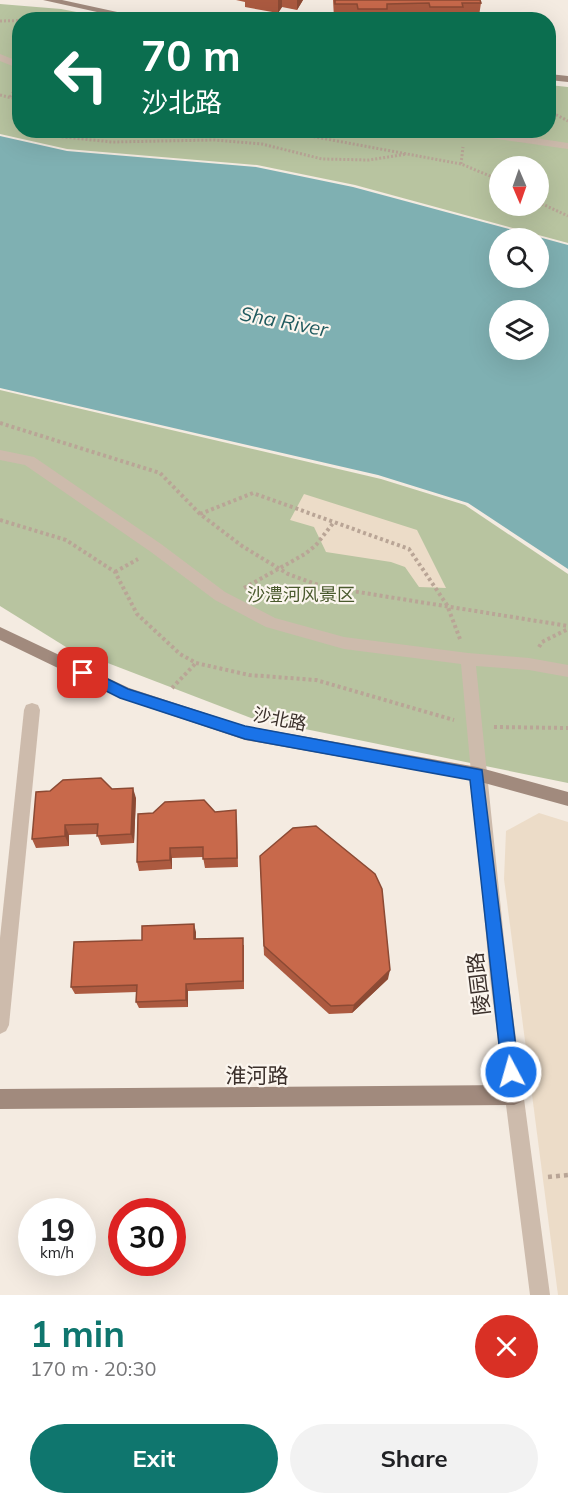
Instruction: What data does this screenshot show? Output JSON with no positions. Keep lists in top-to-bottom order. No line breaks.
{"streets":{"street":["沙北路","陵园路","淮河路"]},"crossings":[["沙北路","陵园路"],["陵园路","淮河路"]],"water":["Sha River"],"parks":["沙澧河风景区"],"north":"bottom","page":{"turn":["70 m","沙北路"],"speed":"19 km/h","limit":"30","heading":["1 min","170 m · 20:30"],"buttons":["Exit","Share"]}}
